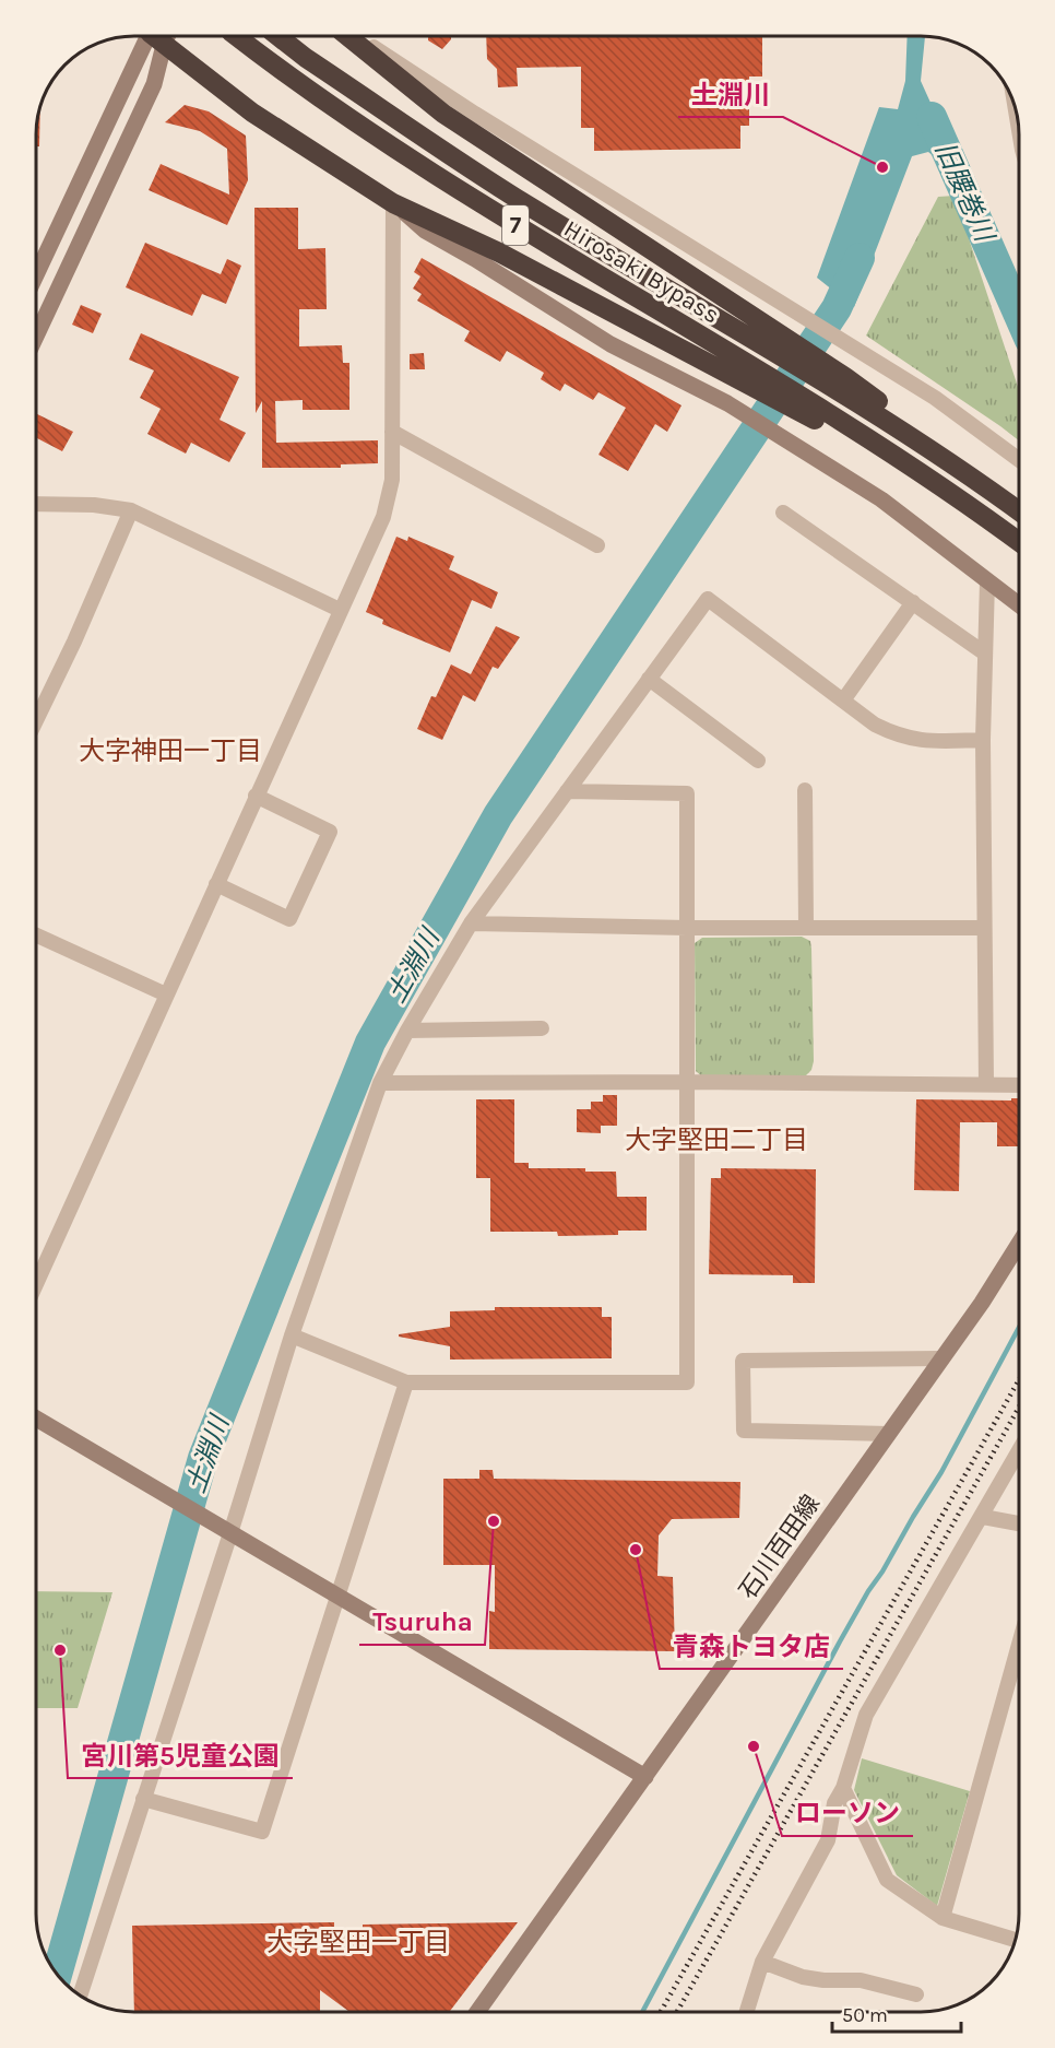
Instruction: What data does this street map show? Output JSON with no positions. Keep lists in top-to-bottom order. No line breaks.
{"streets":{"highway":["7","Hirosaki Bypass"],"street":["石川百田線"]},"districts":["大字神田一丁目","大字堅田二丁目","大字堅田一丁目"],"water":["旧腰巻川","土淵川"],"places":["土淵川","Tsuruha","青森トヨタ店","宮川第5児童公園","ローソン"],"scale_bar":"50 m"}
